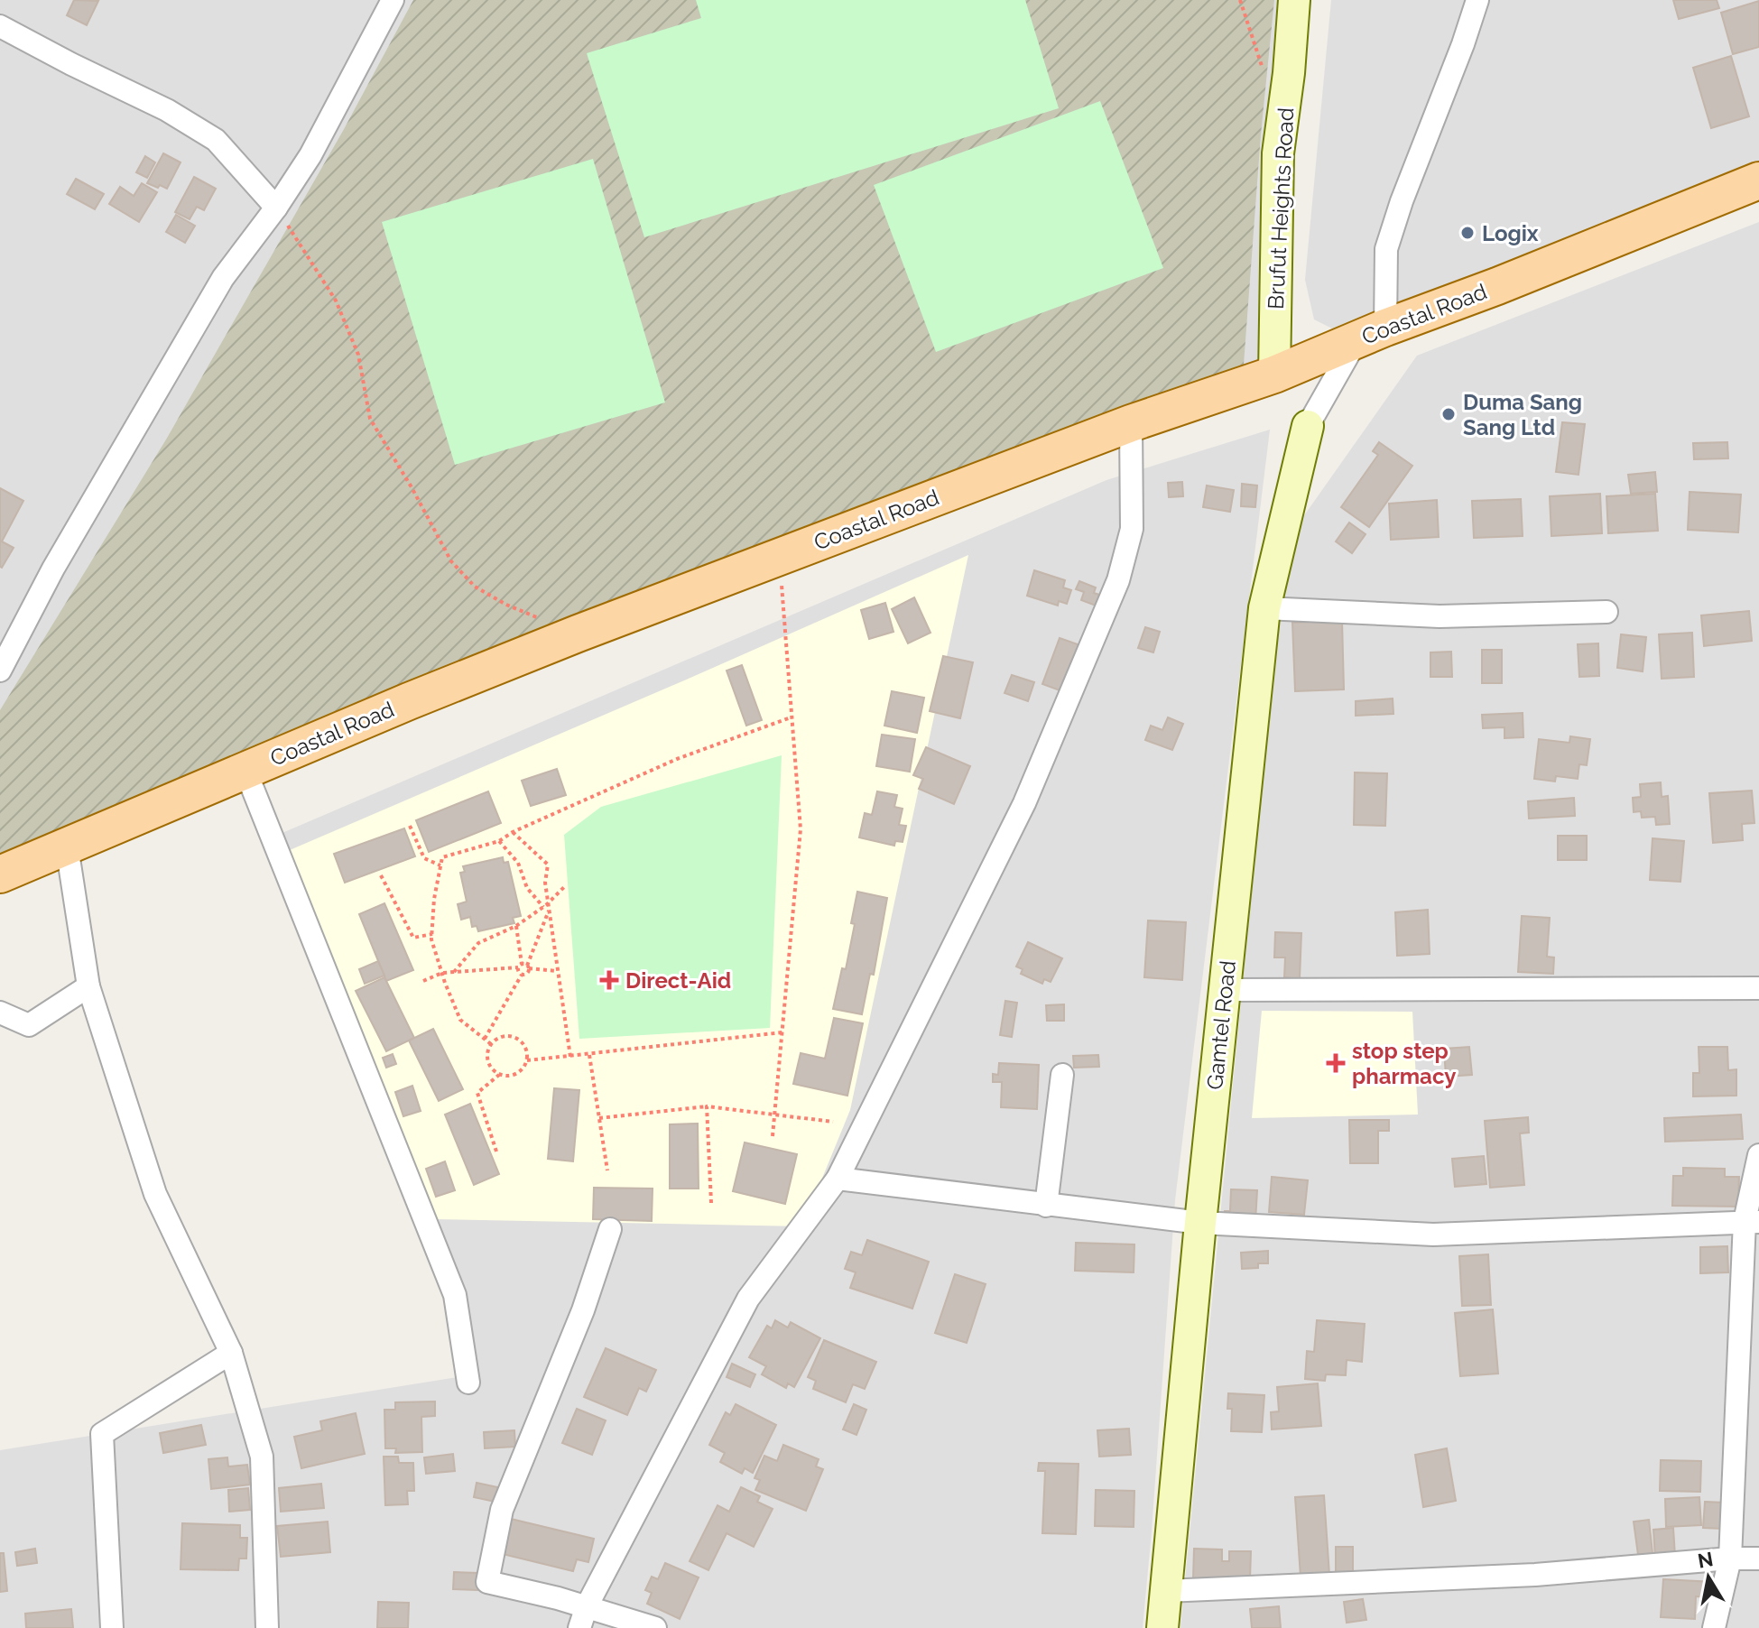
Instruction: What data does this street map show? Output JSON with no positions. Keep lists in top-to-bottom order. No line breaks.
{"streets":{"main road":["Coastal Road"],"street":["Brufut Heights Road","Gamtel Road"]},"crossings":[["Brufut Heights Road","Coastal Road"]],"places":{"other":["Logix","Duma Sang Sang Ltd"],"health":["Direct-Aid","stop step pharmacy"]},"north":"top"}
